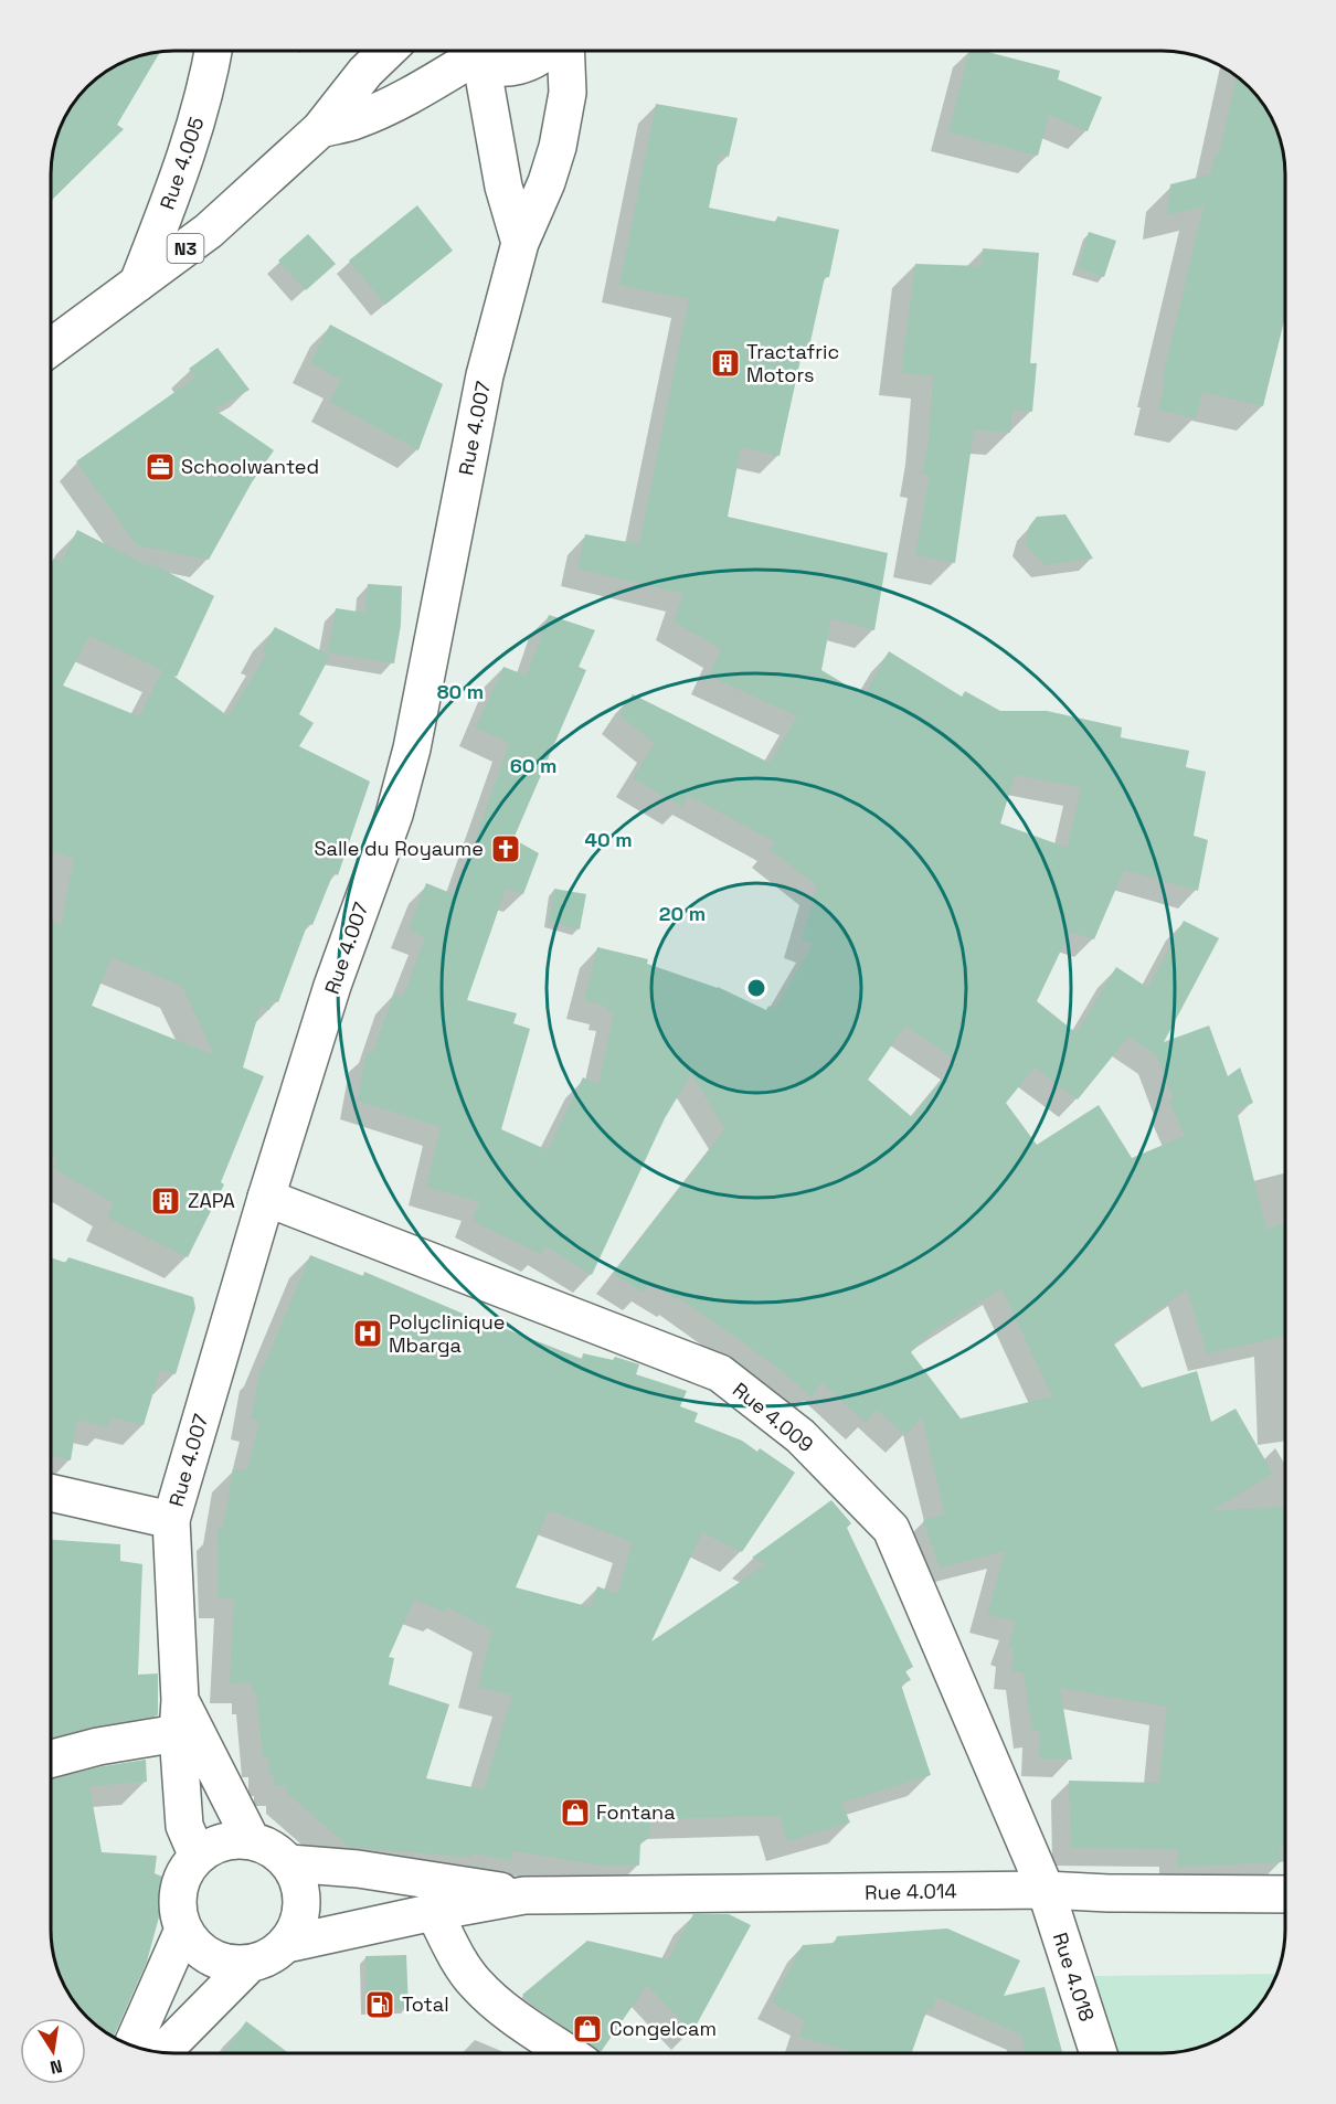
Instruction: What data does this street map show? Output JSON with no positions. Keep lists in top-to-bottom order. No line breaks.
{"streets":{"main road":["Rue 4.005","N3","Rue 4.007","Rue 4.009","Rue 4.014","Rue 4.018"]},"crossings":[["Rue 4.005","N3"],["Rue 4.007","Rue 4.009"],["Rue 4.009","Rue 4.014"],["Rue 4.009","Rue 4.018"],["Rue 4.014","Rue 4.018"]],"places":{"building":["Tractafric Motors","ZAPA"],"office":["Schoolwanted"],"church":["Salle du Royaume"],"hospital":["Polyclinique Mbarga"],"shop":["Fontana","Congelcam"],"fuel station":["Total"]},"north":"bottom","rings":["80 m","60 m","40 m","20 m"]}
